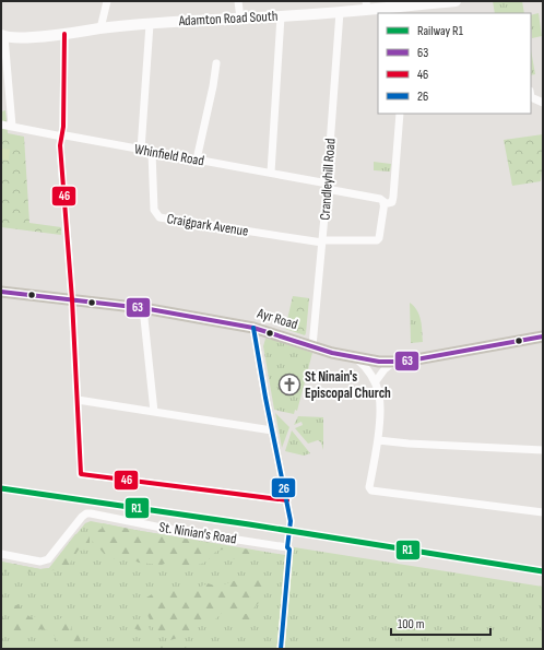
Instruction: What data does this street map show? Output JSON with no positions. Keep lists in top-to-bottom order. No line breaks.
{"streets":{"main road":["Ayr Road"],"street":["Adamton Road South","Whinfield Road","Crandleyhill Road","Craigpark Avenue","St. Ninian's Road"]},"crossings":[["Adamton Road South","Crandleyhill Road"],["Whinfield Road","Crandleyhill Road"],["Whinfield Road","Craigpark Avenue"],["Crandleyhill Road","Craigpark Avenue"],["Crandleyhill Road","Ayr Road"]],"places":{"church":["St Ninain's Episcopal Church"]},"lines":["transit line 46","transit line 63","transit line 26","rail line R1"],"legend":["Railway R1","63","46","26"],"scale_bar":"100 m"}
